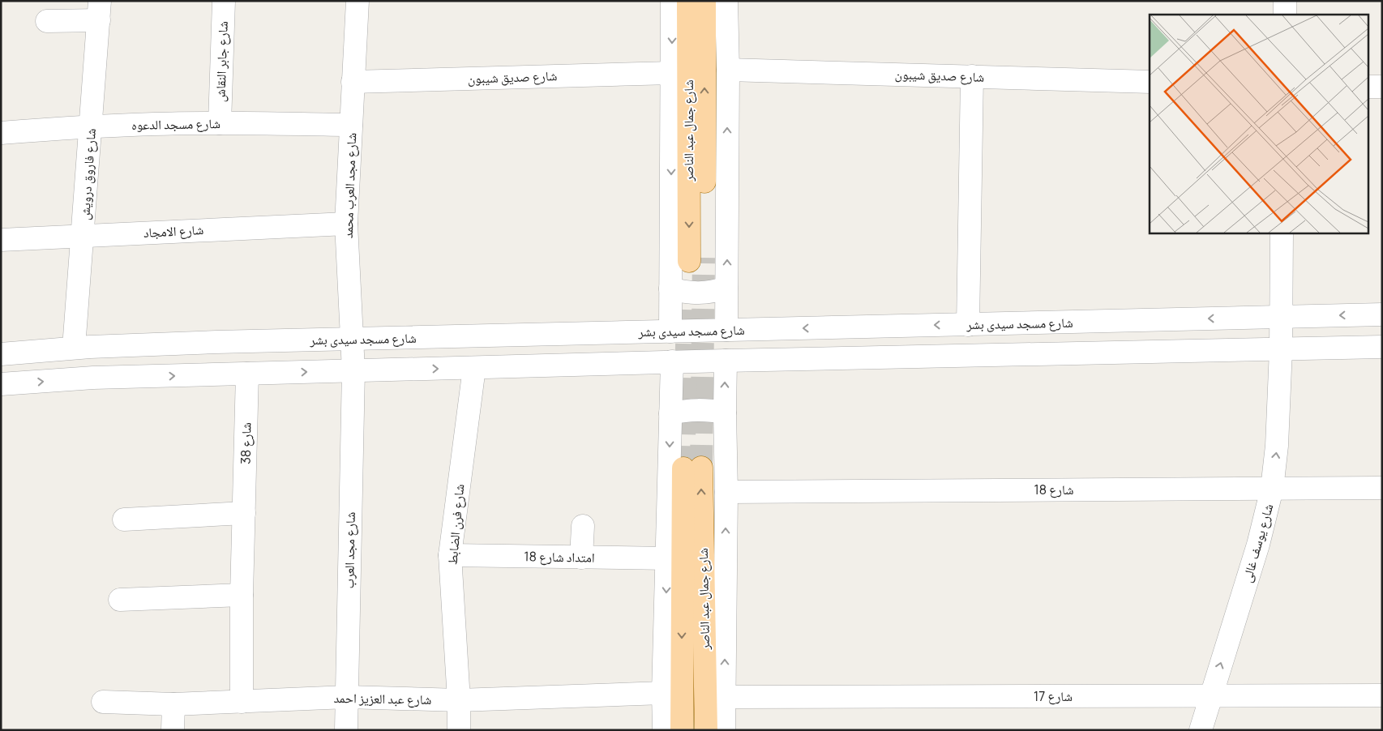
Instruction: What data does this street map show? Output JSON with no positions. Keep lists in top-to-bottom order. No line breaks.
{"streets":{"main road":["شارع جمال عبد الناصر"],"street":["شارع جابر النقاش","شارع صديق شيبون","شارع مسجد الدعوه","شارع فاروق درويش","شارع مجد العرب محمد","شارع الامجاد","شارع مسجد سيدى بشر","شارع 38","شارع 18","شارع فرن الضابط","شارع يوسف غالى","شارع مجد العرب","امتداد شارع 18","شارع 17","شارع عبد العزيز احمد"]},"crossings":[["شارع جابر النقاش","شارع مسجد الدعوه"],["شارع صديق شيبون","شارع مجد العرب محمد"],["شارع مسجد الدعوه","شارع فاروق درويش"],["شارع مسجد الدعوه","شارع مجد العرب محمد"],["شارع فاروق درويش","شارع الامجاد"],["شارع فاروق درويش","شارع مسجد سيدى بشر"],["شارع مجد العرب محمد","شارع الامجاد"],["شارع مجد العرب محمد","شارع مسجد سيدى بشر"],["شارع مجد العرب محمد","شارع مجد العرب"],["شارع مسجد سيدى بشر","شارع يوسف غالى"],["شارع 38","شارع عبد العزيز احمد"],["شارع 18","شارع يوسف غالى"],["شارع فرن الضابط","امتداد شارع 18"],["شارع فرن الضابط","شارع عبد العزيز احمد"],["شارع يوسف غالى","شارع 17"],["شارع مجد العرب","شارع عبد العزيز احمد"]],"one_way":["شارع يوسف غالى"]}
